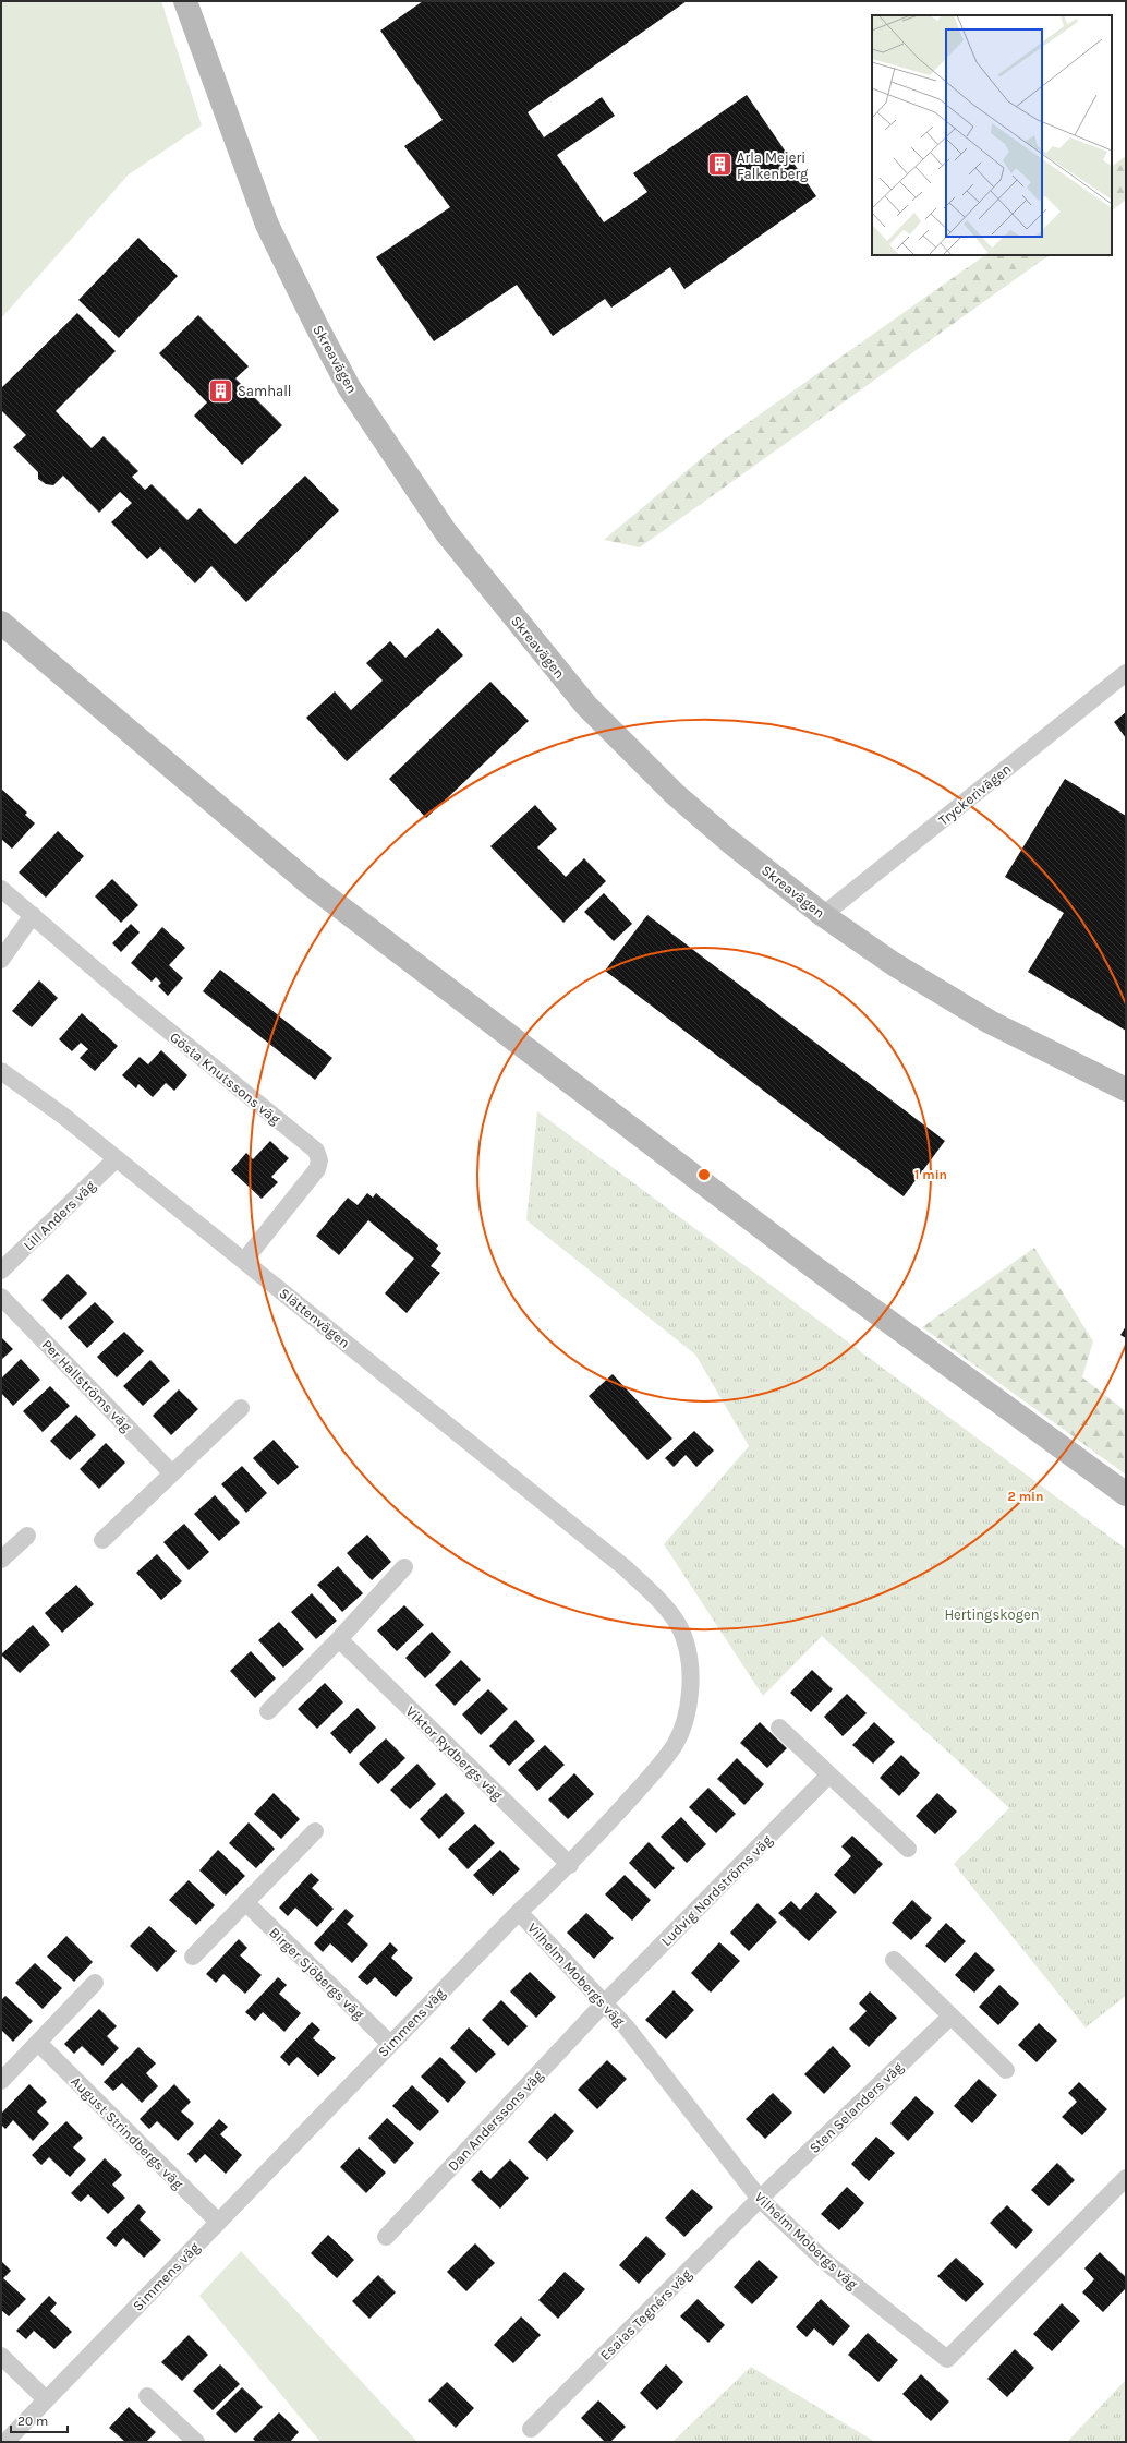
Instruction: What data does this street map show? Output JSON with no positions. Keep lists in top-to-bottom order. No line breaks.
{"streets":{"street":["Skreavägen","Tryckerivägen","Gösta Knutssons väg","Lill Anders väg","Slättenvägen","Per Hallströms väg","Viktor Rydbergs väg","Ludvig Nordströms väg","Birger Sjöbergs väg","Vilhelm Mobergs väg","Simmens väg","Sten Selanders väg","Dan Anderssons väg","August Strindbergs väg","Esaias Tegnérs väg"]},"crossings":[["Skreavägen","Tryckerivägen"],["Gösta Knutssons väg","Slättenvägen"],["Lill Anders väg","Slättenvägen"],["Slättenvägen","Simmens väg"],["Viktor Rydbergs väg","Simmens väg"],["Ludvig Nordströms väg","Vilhelm Mobergs väg"],["Ludvig Nordströms väg","Dan Anderssons väg"],["Birger Sjöbergs väg","Simmens väg"],["Vilhelm Mobergs väg","Simmens väg"],["Vilhelm Mobergs väg","Sten Selanders väg"],["Vilhelm Mobergs väg","Dan Anderssons väg"],["Vilhelm Mobergs väg","Esaias Tegnérs väg"],["Simmens väg","August Strindbergs väg"],["Sten Selanders väg","Esaias Tegnérs väg"]],"parks":["Hertingskogen"],"places":{"building":["Arla Mejeri Falkenberg","Samhall"]},"scale_bar":"20 m","rings":["1 min","2 min"]}
